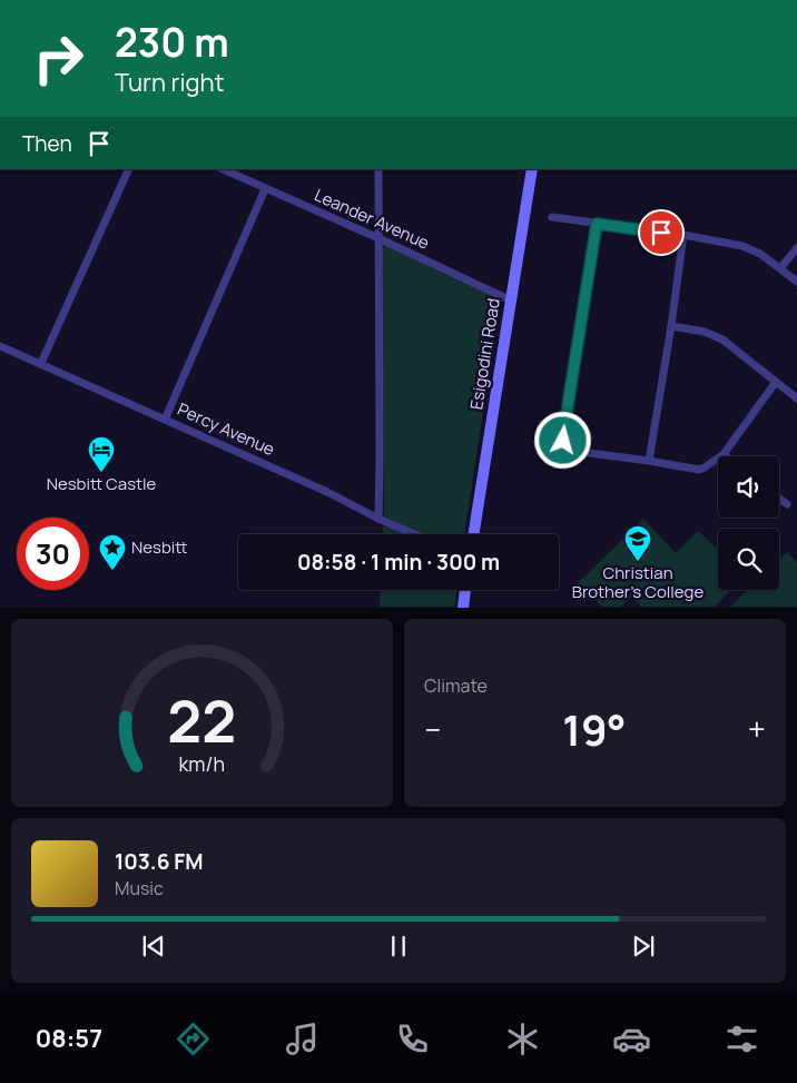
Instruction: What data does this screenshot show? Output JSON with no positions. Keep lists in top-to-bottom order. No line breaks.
{"streets":{"main road":["Esigodini Road"],"street":["Leander Avenue","Percy Avenue"]},"crossings":[["Leander Avenue","Esigodini Road"]],"places":{"hotel":["Nesbitt Castle"],"school or university":["Christian Brother's College"],"place":["Nesbitt"]},"page":{"turn":["230 m","Turn right"],"then":"Then","limit":"30","trip":"08:58 · 1 min · 300 m","tile":"Climate","heat":["−","19°","+"],"song":["103.6 FM","Music"],"tabs":"08:57","gauge":["22","km/h"]}}
